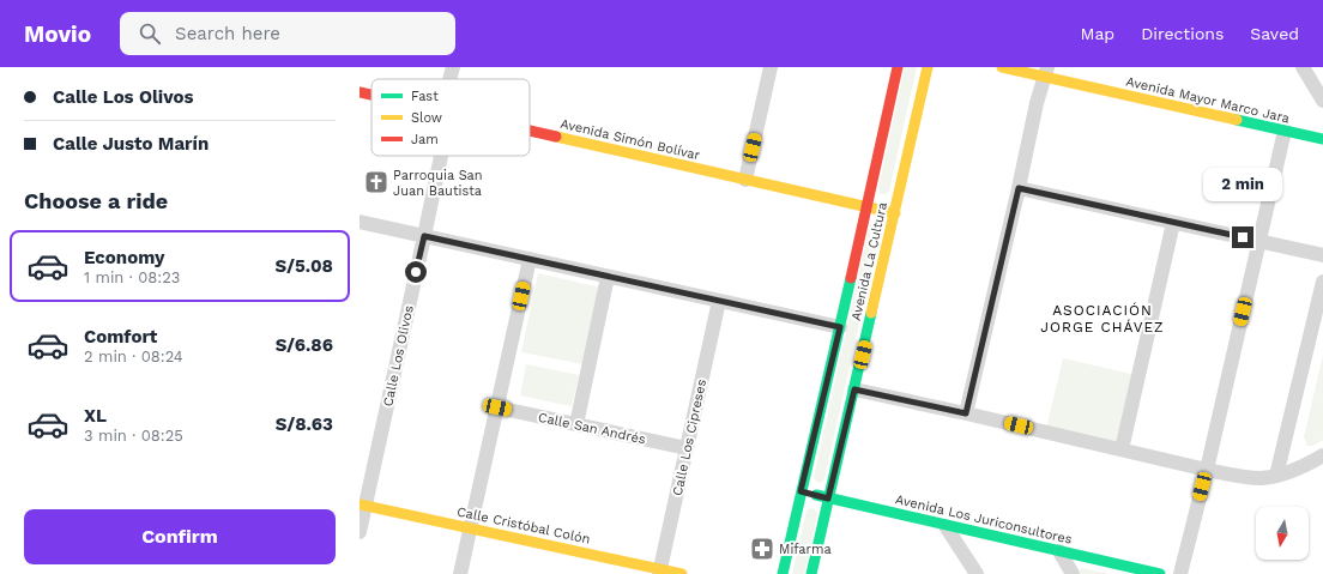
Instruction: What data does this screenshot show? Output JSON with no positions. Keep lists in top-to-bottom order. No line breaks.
{"streets":{"street":["Avenida Mayor Marco Jara","Avenida Simón Bolívar","Avenida La Cultura","Calle Los Olivos","Calle San Andrés","Calle Los Cipreses","Avenida Los Juriconsultores","Calle Cristóbal Colón"]},"crossings":[["Avenida Simón Bolívar","Avenida La Cultura"],["Avenida La Cultura","Avenida Los Juriconsultores"],["Calle Los Olivos","Calle Cristóbal Colón"],["Calle San Andrés","Calle Los Cipreses"],["Calle Los Cipreses","Calle Cristóbal Colón"]],"districts":["ASOCIACIÓN JORGE CHÁVEZ"],"places":{"church":["Parroquia San Juan Bautista"],"pharmacy":["Mifarma"]},"legend":["Fast","Slow","Jam"],"north":"bottom","page":{"header":"Movio","search":"Search here","nav":["Map","Directions","Saved"],"banner":["Calle Los Olivos","Calle Justo Marín"],"bubble":"2 min","heading":"Choose a ride","list":[{"name":"Economy","note":"1 min · 08:23","value":"S/5.08"},{"name":"Comfort","note":"2 min · 08:24","value":"S/6.86"},{"name":"XL","note":"3 min · 08:25","value":"S/8.63"}],"buttons":"Confirm"}}
